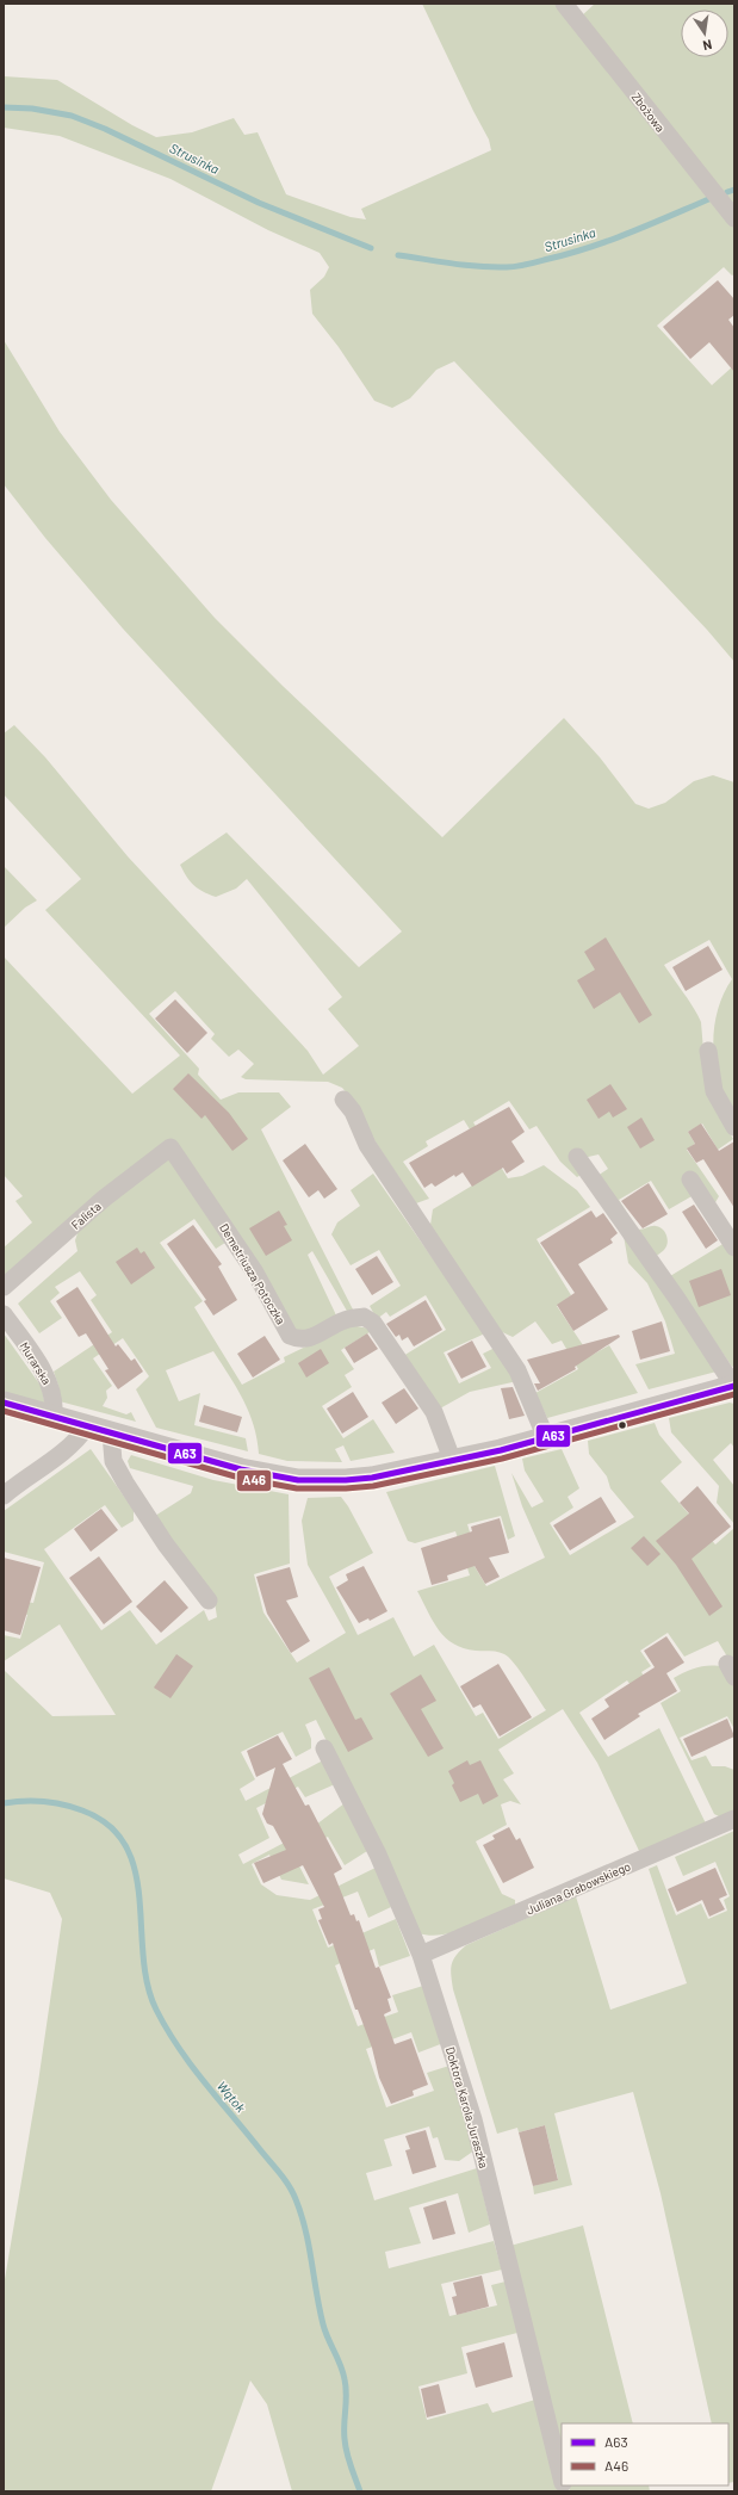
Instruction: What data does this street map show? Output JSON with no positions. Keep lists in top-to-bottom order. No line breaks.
{"streets":{"street":["Zbożowa","Falista","Demetriusza Potoczka","Murarska","Juliana Grabowskiego","Doktora Karola Juraszka"]},"crossings":[["Falista","Demetriusza Potoczka"],["Juliana Grabowskiego","Doktora Karola Juraszka"]],"water":["Strusinka","Wątok"],"lines":["transit line A63","transit line A46"],"legend":["A63","A46"],"north":"bottom"}
